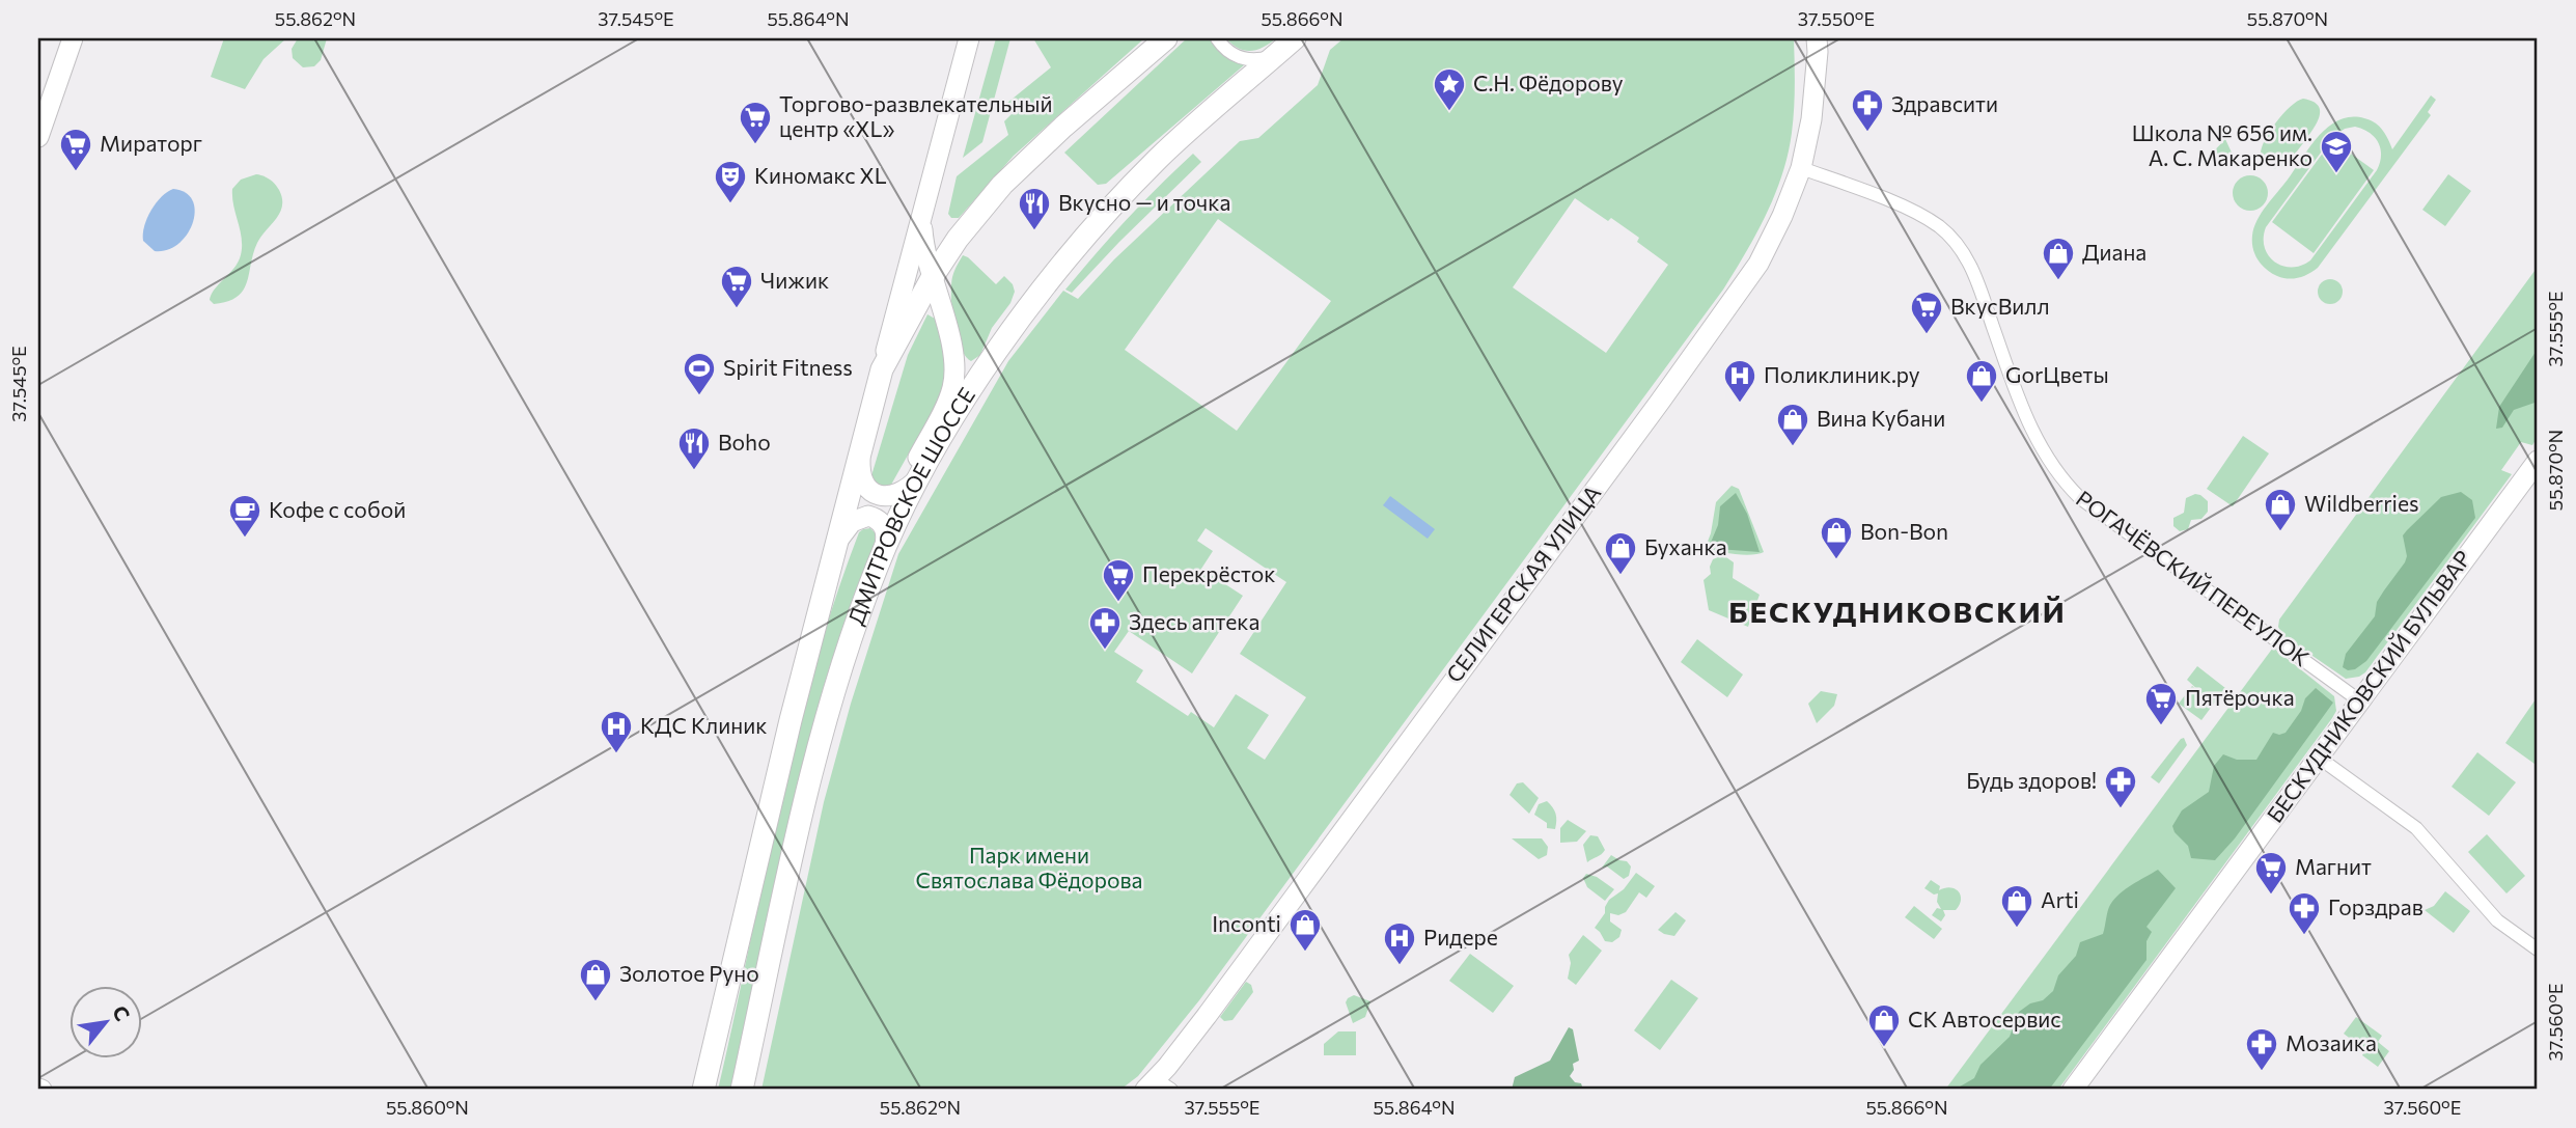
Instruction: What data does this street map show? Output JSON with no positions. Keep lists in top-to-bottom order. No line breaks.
{"streets":{"main road":["ДМИТРОВСКОЕ ШОССЕ"],"street":["РОГАЧЁВСКИЙ ПЕРЕУЛОК","СЕЛИГЕРСКАЯ УЛИЦА","БЕСКУДНИКОВСКИЙ БУЛЬВАР"]},"crossings":[["РОГАЧЁВСКИЙ ПЕРЕУЛОК","СЕЛИГЕРСКАЯ УЛИЦА"],["РОГАЧЁВСКИЙ ПЕРЕУЛОК","БЕСКУДНИКОВСКИЙ БУЛЬВАР"]],"districts":["БЕСКУДНИКОВСКИЙ"],"parks":["Парк имени Святослава Фёдорова"],"places":{"place":["С.Н. Фёдорову"],"pharmacy":["Здравсити","Здесь аптека","Будь здоров!","Горздрав","Мозаика"],"supermarket":["Торгово-развлекательный центр «XL»","Мираторг","Чижик","ВкусВилл","Перекрёсток","Пятёрочка","Магнит"],"school or university":["Школа № 656 им. А. С. Макаренко"],"theatre":["Киномакс XL"],"restaurant":["Вкусно — и точка","Boho"],"shop":["Диана","GorЦветы","Вина Кубани","Wildberries","Bon-Bon","Буханка","Arti","Inconti","Золотое Руно","СК Автосервис"],"sports":["Spirit Fitness"],"hospital":["Поликлиник.ру","КДС Клиник","Ридере"],"cafe":["Кофе с собой"]},"north":"top right","coordinates":["55.862°N","37.545°E","55.864°N","55.866°N","37.550°E","55.870°N","37.555°E","37.560°E","55.860°N"]}
